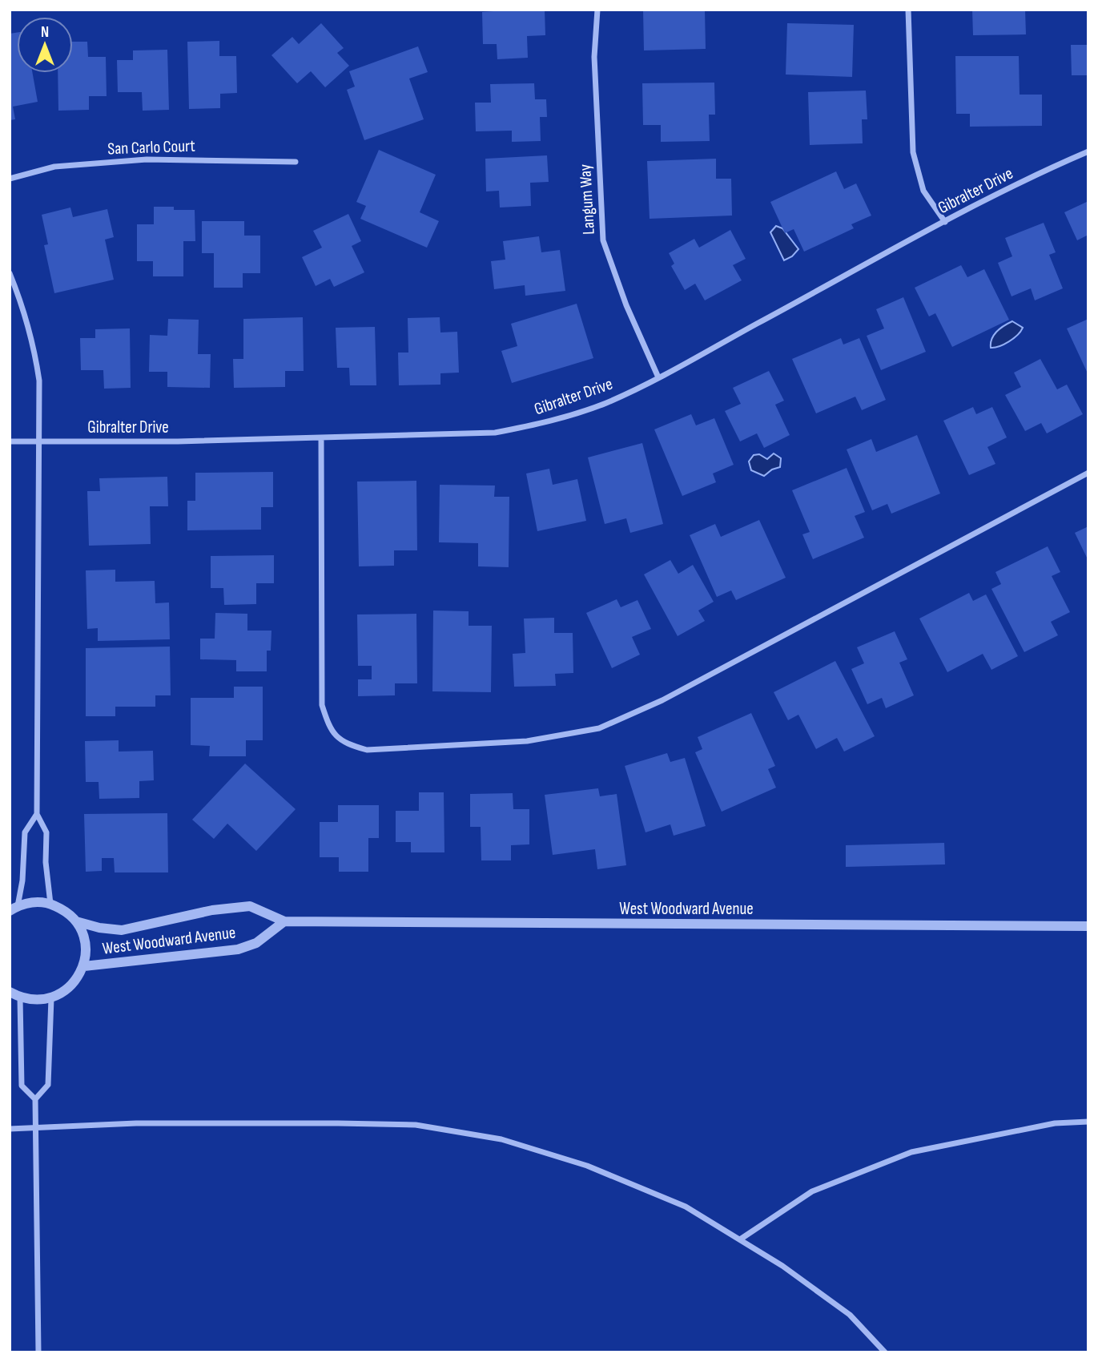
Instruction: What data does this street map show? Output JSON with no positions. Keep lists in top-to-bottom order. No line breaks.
{"streets":{"street":["San Carlo Court","Gibralter Drive","Langum Way","West Woodward Avenue"]},"crossings":[["Gibralter Drive","Langum Way"]],"north":"top"}
